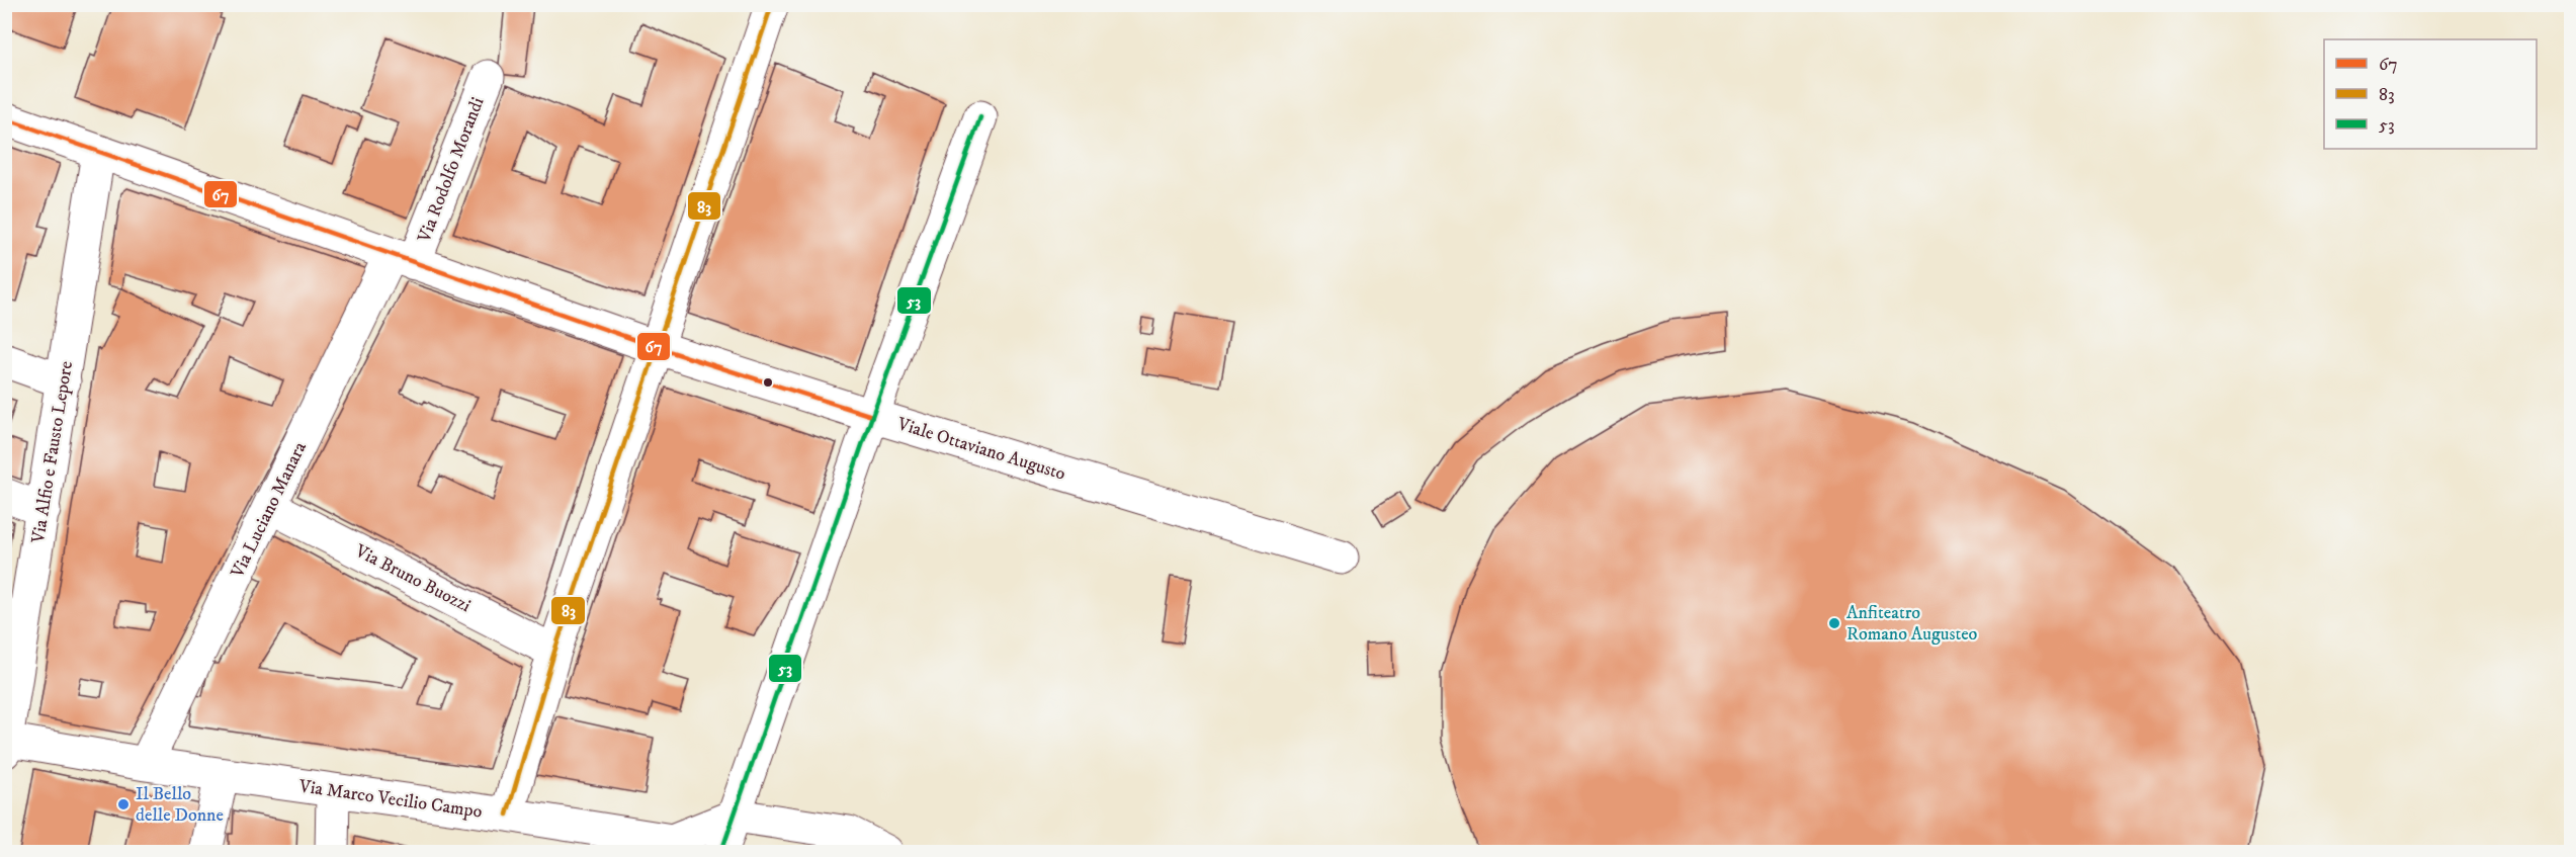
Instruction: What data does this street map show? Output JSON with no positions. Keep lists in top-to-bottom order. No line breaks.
{"streets":{"street":["Via Rodolfo Morandi","Viale Ottaviano Augusto","Via Alfio e Fausto Lepore","Via Luciano Manara","Via Bruno Buozzi","Via Marco Vecilio Campo"]},"crossings":[["Via Rodolfo Morandi","Viale Ottaviano Augusto"],["Via Rodolfo Morandi","Via Luciano Manara"],["Viale Ottaviano Augusto","Via Alfio e Fausto Lepore"],["Viale Ottaviano Augusto","Via Luciano Manara"],["Via Alfio e Fausto Lepore","Via Marco Vecilio Campo"],["Via Luciano Manara","Via Bruno Buozzi"],["Via Luciano Manara","Via Marco Vecilio Campo"]],"places":["Anfiteatro Romano Augusteo","Il Bello delle Donne"],"lines":["transit line 83","transit line 53","transit line 67"],"legend":["67","83","53"]}
